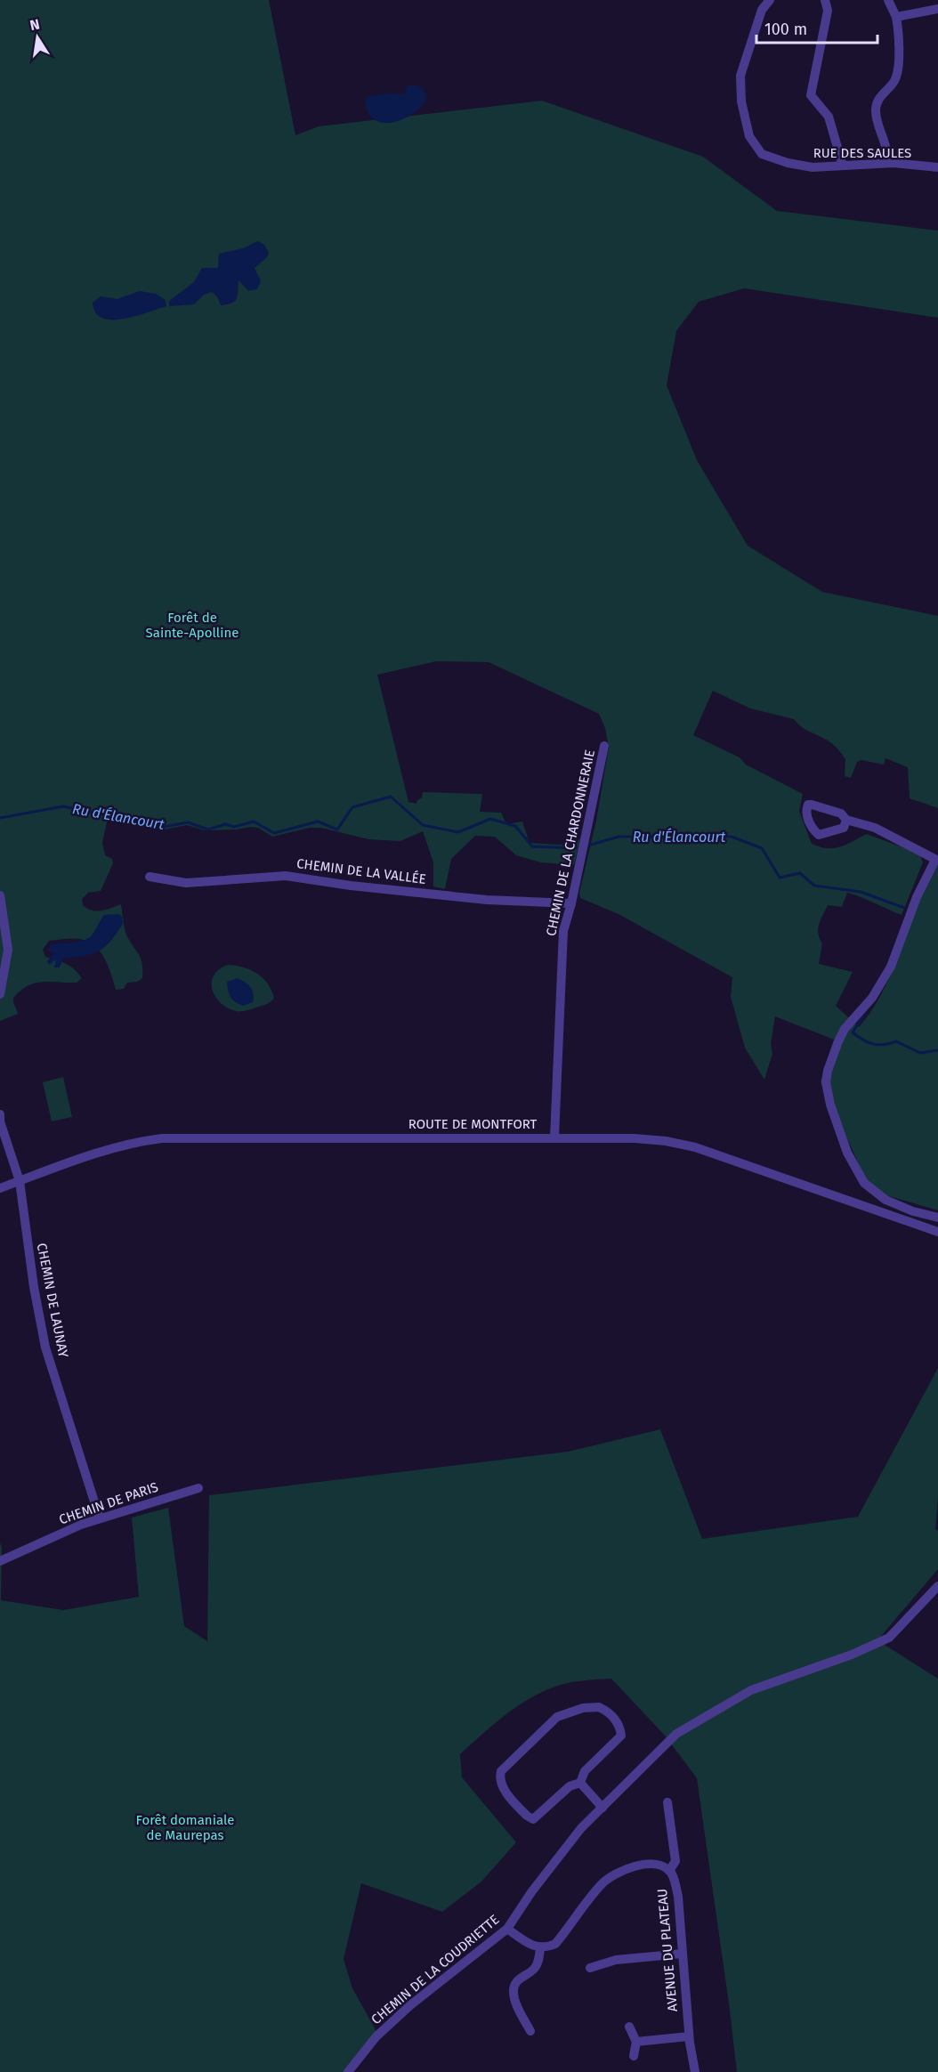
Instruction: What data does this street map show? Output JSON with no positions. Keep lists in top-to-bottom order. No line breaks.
{"streets":{"street":["RUE DES SAULES","CHEMIN DE LA CHARDONNERAIE","CHEMIN DE LA VALLÉE","ROUTE DE MONTFORT","CHEMIN DE LAUNAY","CHEMIN DE PARIS","AVENUE DU PLATEAU","CHEMIN DE LA COUDRIETTE"]},"crossings":[["CHEMIN DE LA CHARDONNERAIE","CHEMIN DE LA VALLÉE"],["CHEMIN DE LA CHARDONNERAIE","ROUTE DE MONTFORT"],["ROUTE DE MONTFORT","CHEMIN DE LAUNAY"],["CHEMIN DE LAUNAY","CHEMIN DE PARIS"]],"water":["Ru d'Élancourt"],"parks":["Forêt de Sainte-Apolline","Forêt domaniale de Maurepas"],"scale_bar":"100 m","north":"top"}
